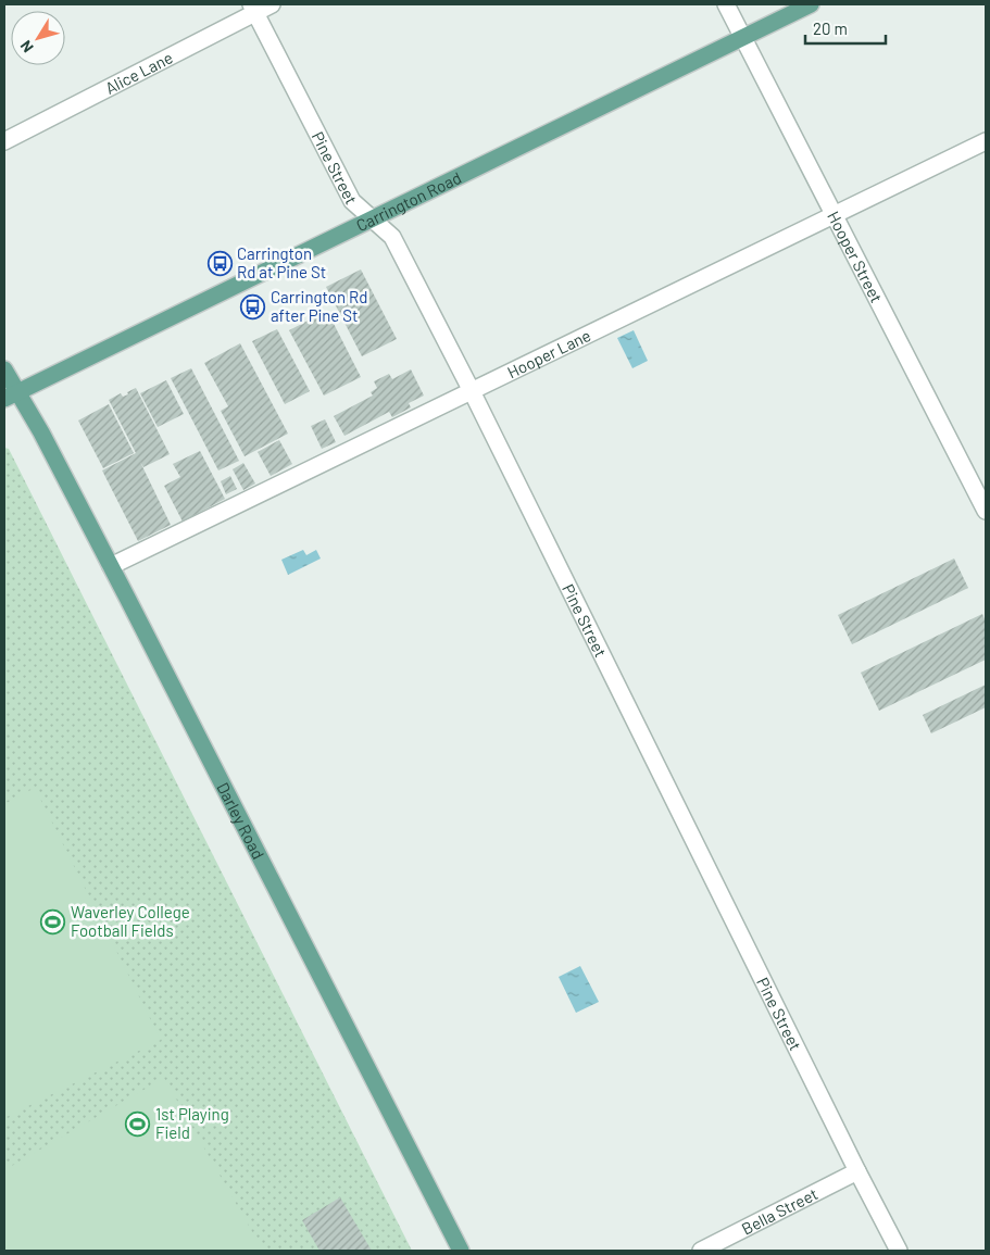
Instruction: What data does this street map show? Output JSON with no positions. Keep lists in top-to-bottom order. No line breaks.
{"streets":{"main road":["Carrington Road","Darley Road"],"street":["Alice Lane","Pine Street","Hooper Street","Hooper Lane","Bella Street"]},"crossings":[["Alice Lane","Pine Street"],["Pine Street","Carrington Road"],["Pine Street","Hooper Lane"],["Pine Street","Bella Street"],["Carrington Road","Hooper Street"],["Carrington Road","Darley Road"],["Hooper Street","Hooper Lane"],["Hooper Lane","Darley Road"]],"places":{"bus stop":["Carrington Rd at Pine St","Carrington Rd after Pine St"],"sports":["Waverley College Football Fields","1st Playing Field"]},"scale_bar":"20 m","north":"bottom left"}
